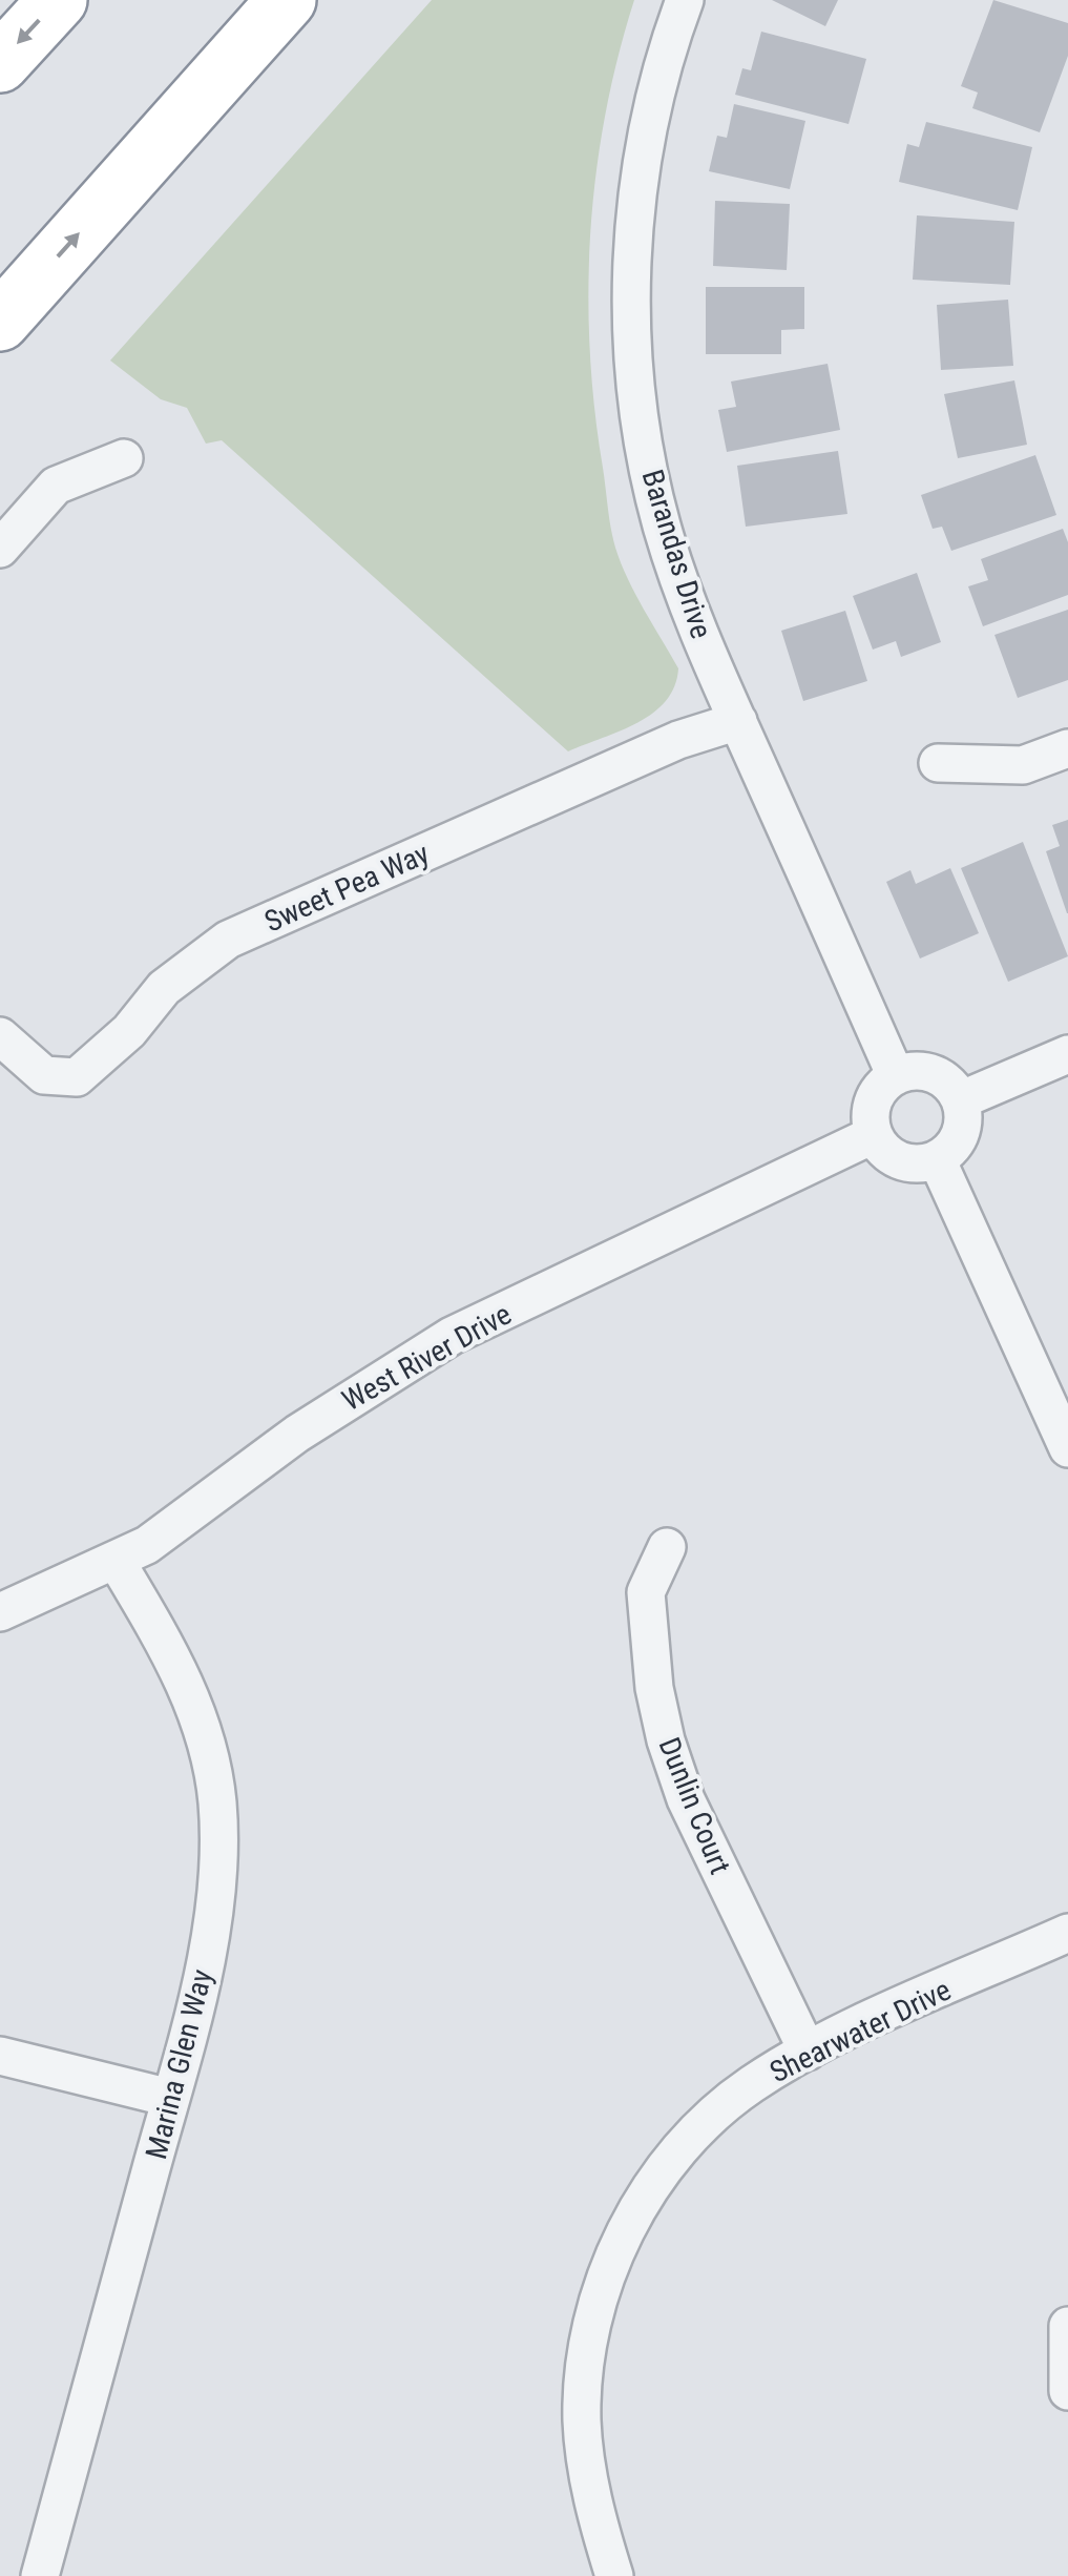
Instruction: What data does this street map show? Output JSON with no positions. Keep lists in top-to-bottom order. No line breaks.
{"streets":{"street":["Barandas Drive","Sweet Pea Way","West River Drive","Dunlin Court","Shearwater Drive","Marina Glen Way"]},"crossings":[["Barandas Drive","Sweet Pea Way"],["Barandas Drive","West River Drive"],["West River Drive","Marina Glen Way"],["Dunlin Court","Shearwater Drive"]]}
